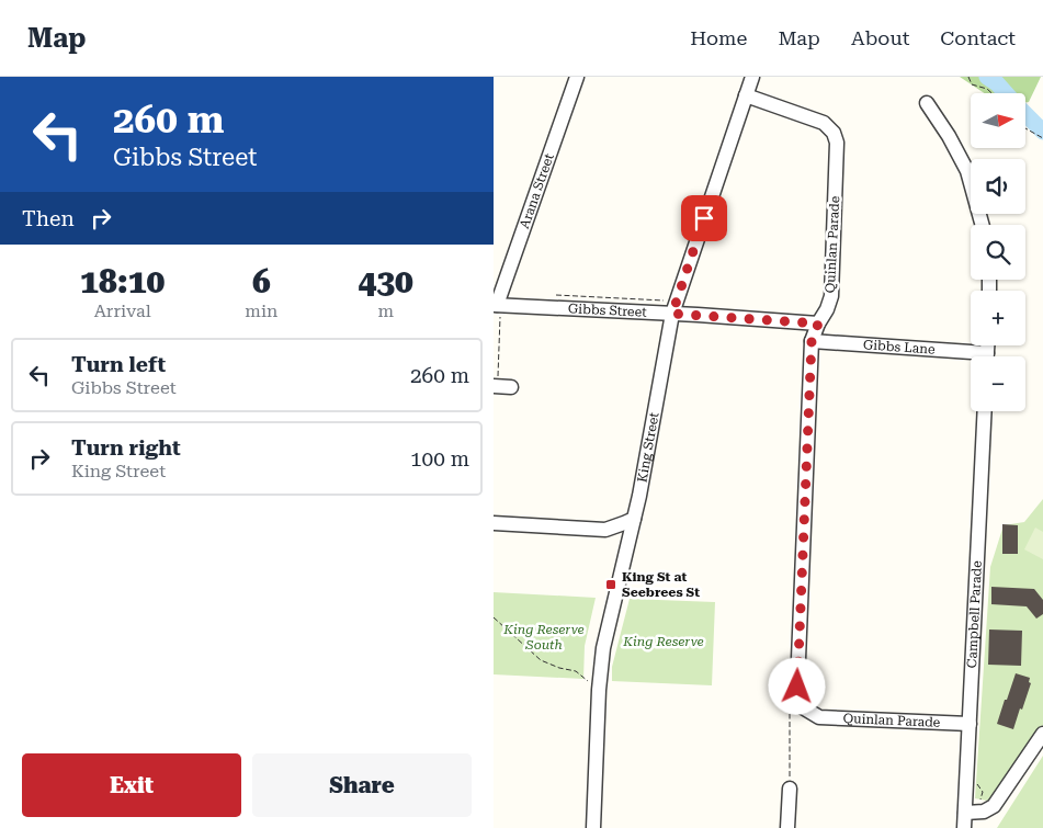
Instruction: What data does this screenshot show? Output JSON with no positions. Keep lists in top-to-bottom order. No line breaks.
{"streets":{"street":["Arana Street","Quinlan Parade","Gibbs Street","Gibbs Lane","King Street","Campbell Parade"]},"crossings":[["Arana Street","Gibbs Street"],["Quinlan Parade","Gibbs Street"],["Quinlan Parade","Gibbs Lane"],["Quinlan Parade","King Street"],["Quinlan Parade","Campbell Parade"],["Gibbs Street","King Street"]],"parks":["King Reserve South","King Reserve"],"places":{"transit":["King St at Seebrees St"]},"north":"right","page":{"header":"Map","nav":["Home","Map","About","Contact"],"turn":["260 m","Gibbs Street"],"map_buttons":["+","−"],"then":"Then","eta":["18:10","Arrival","6","min","430","m"],"list":[{"name":"Turn left","note":"Gibbs Street","value":"260 m"},{"name":"Turn right","note":"King Street","value":"100 m"}],"buttons":["Exit","Share"]}}
